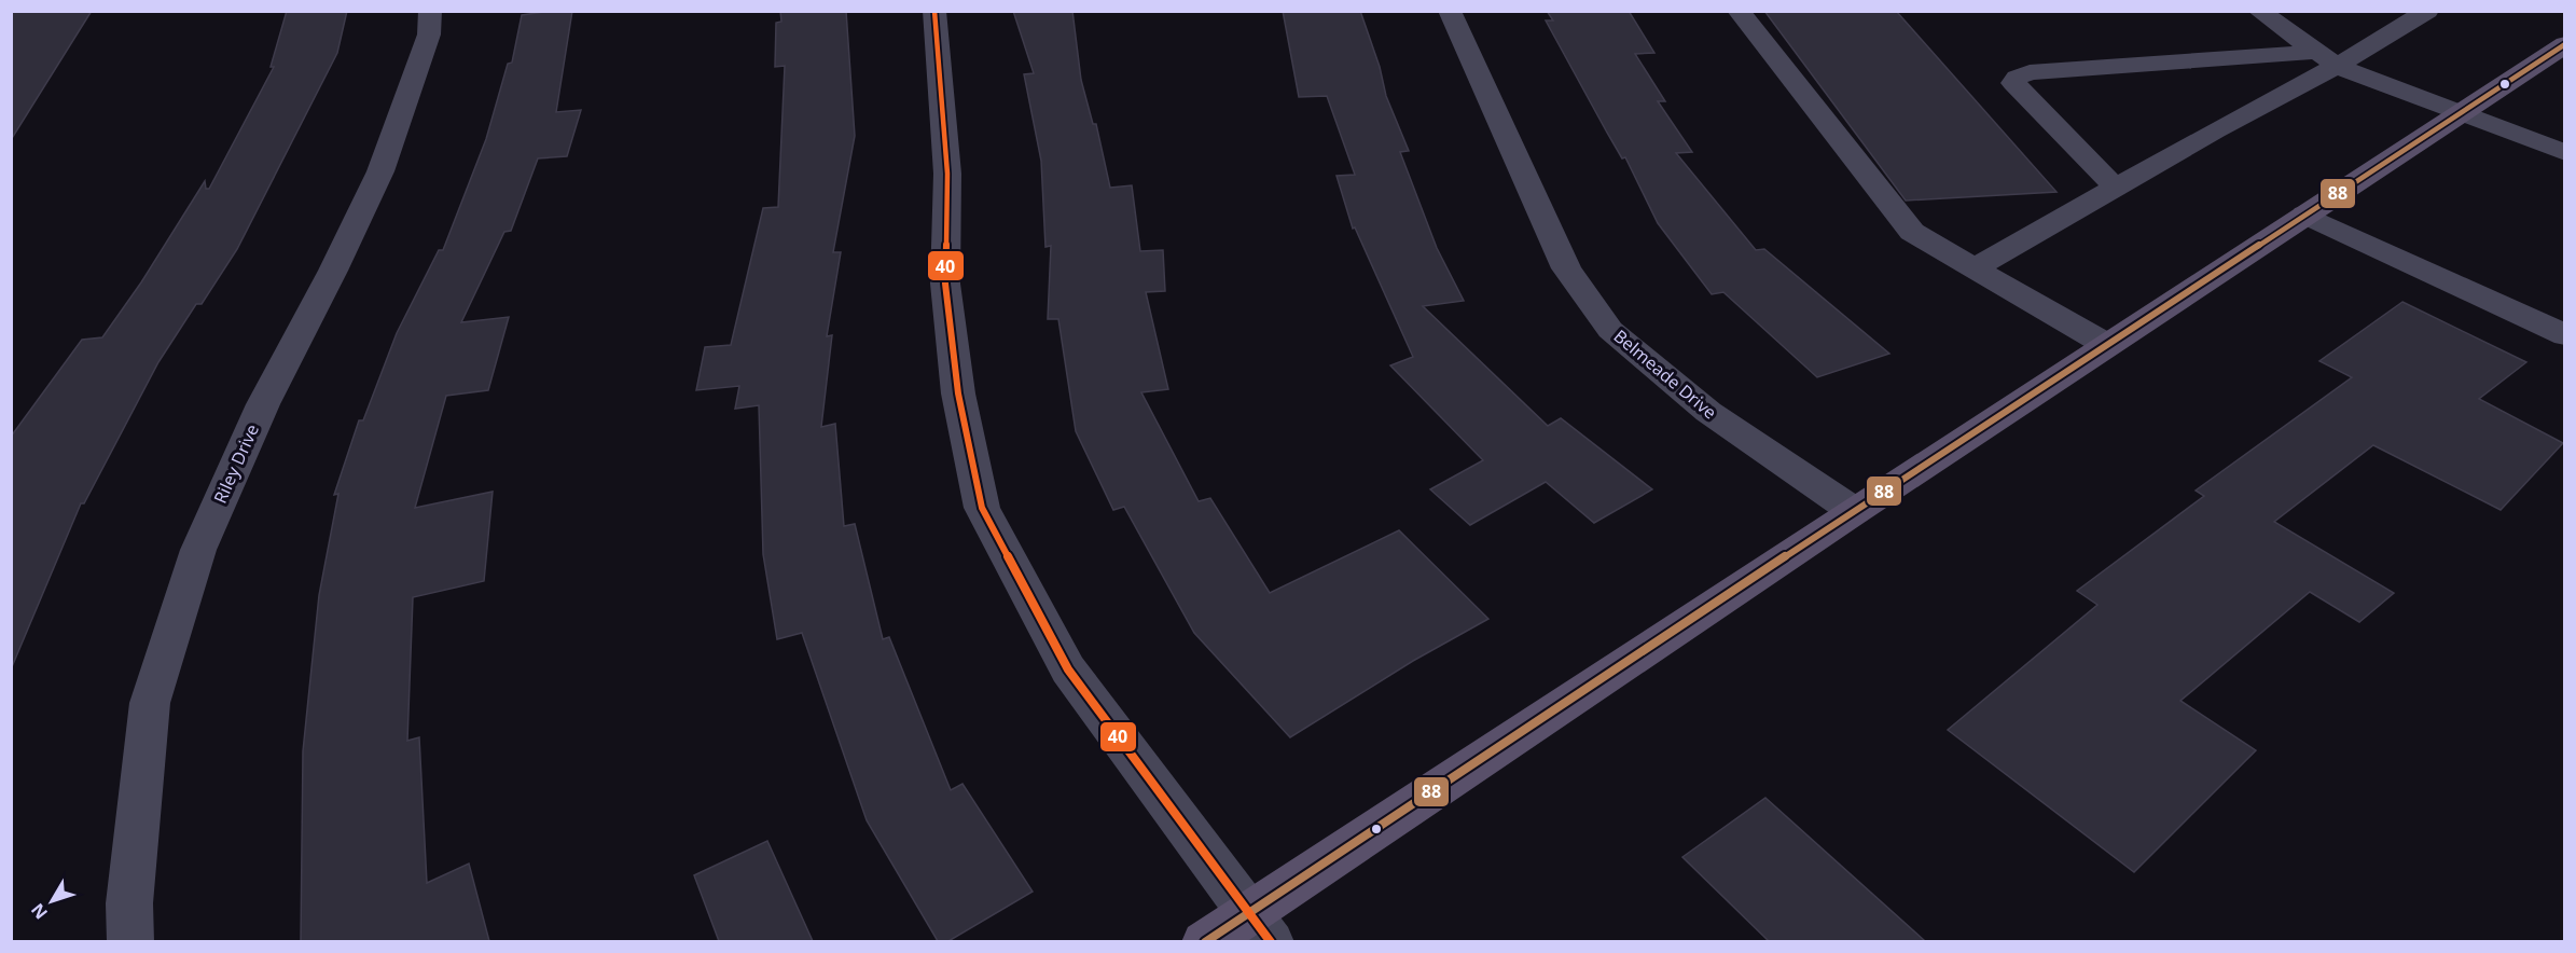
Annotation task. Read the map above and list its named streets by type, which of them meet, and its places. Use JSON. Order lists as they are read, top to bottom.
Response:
{
  "streets": {
    "street": ["Belmeade Drive", "Riley Drive"]
  },
  "lines": ["transit line 40", "transit line 88"],
  "north": "bottom left"
}
